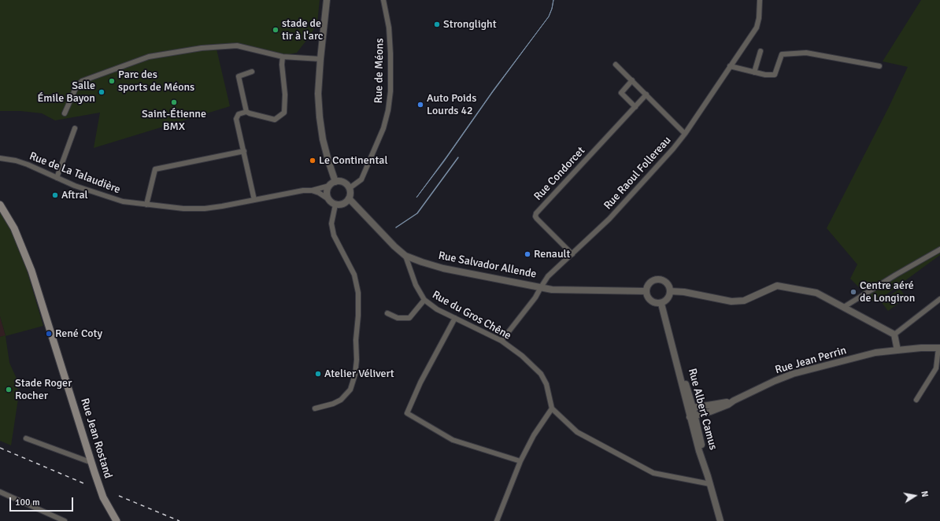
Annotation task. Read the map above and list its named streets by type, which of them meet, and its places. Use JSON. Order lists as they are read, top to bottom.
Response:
{
  "streets": {
    "main road": ["Rue Jean Rostand"],
    "street": [
      "Rue de Méons",
      "Rue de La Talaudière",
      "Rue Raoul Follereau",
      "Rue Condorcet",
      "Rue Salvador Allende",
      "Rue du Gros Chêne",
      "Rue Jean Perrin",
      "Rue Albert Camus"
    ]
  },
  "crossings": [
    ["Rue de Méons", "Rue de La Talaudière"],
    ["Rue de Méons", "Rue Salvador Allende"],
    ["Rue de La Talaudière", "Rue Salvador Allende"],
    ["Rue Raoul Follereau", "Rue Condorcet"],
    ["Rue Raoul Follereau", "Rue Salvador Allende"],
    ["Rue Raoul Follereau", "Rue du Gros Chêne"],
    ["Rue Salvador Allende", "Rue du Gros Chêne"],
    ["Rue Salvador Allende", "Rue Albert Camus"],
    ["Rue Jean Perrin", "Rue Albert Camus"]
  ],
  "places": [
    "Stronglight",
    "stade de tir à l'arc",
    "Parc des sports de Méons",
    "Salle Émile Bayon",
    "Saint-Étienne BMX",
    "Auto Poids Lourds 42",
    "Le Continental",
    "Aftral",
    "Renault",
    "Centre aéré de Longiron",
    "René Coty",
    "Atelier Vélivert",
    "Stade Roger Rocher"
  ],
  "scale_bar": "100 m",
  "north": "right"
}
